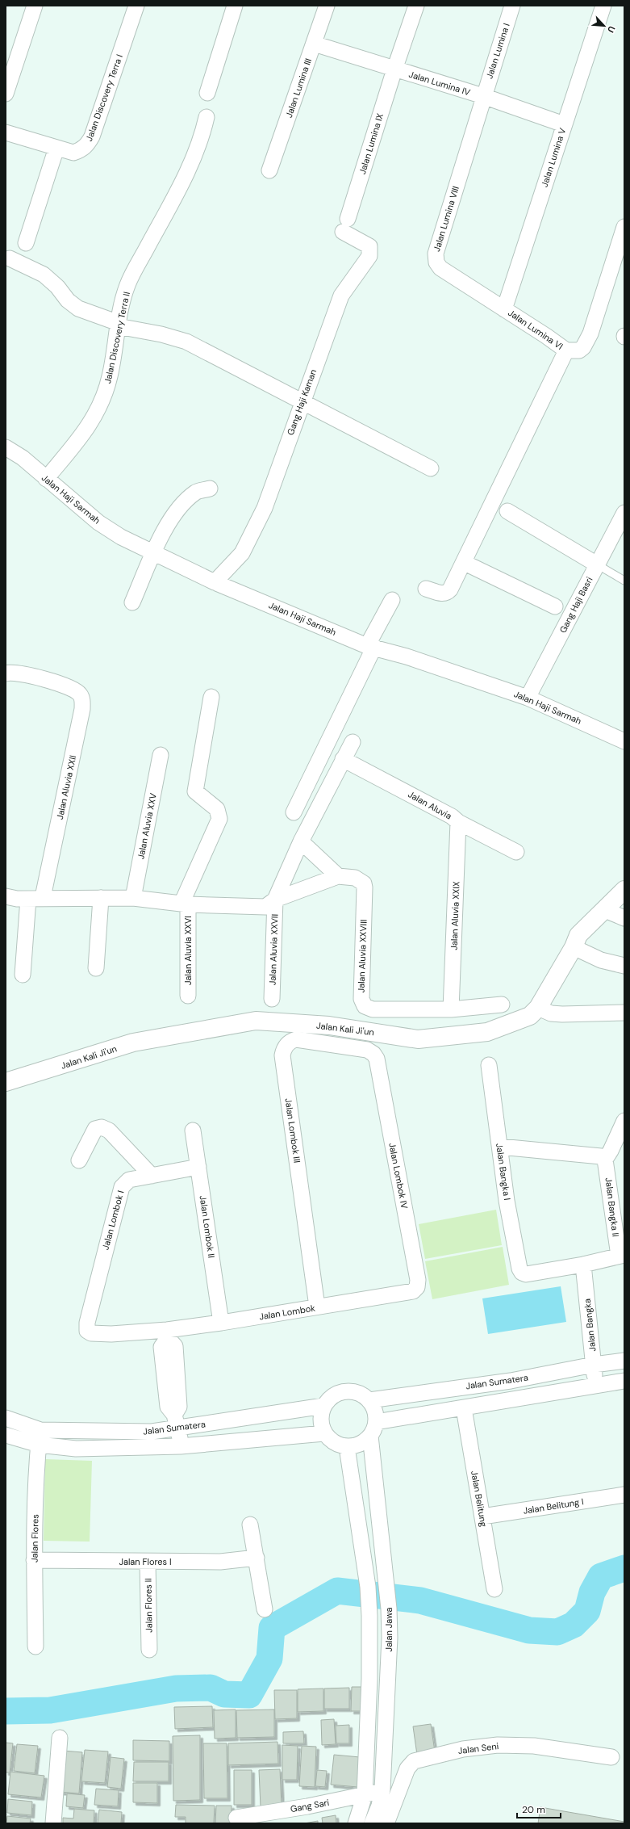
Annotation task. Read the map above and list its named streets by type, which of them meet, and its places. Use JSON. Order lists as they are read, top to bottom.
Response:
{
  "streets": {
    "street": [
      "Jalan Lumina I",
      "Jalan Lumina IV",
      "Jalan Lumina III",
      "Jalan Discovery Terra I",
      "Jalan Lumina IX",
      "Jalan Lumina V",
      "Jalan Lumina VIII",
      "Jalan Lumina VI",
      "Jalan Discovery Terra II",
      "Gang Haji Kaman",
      "Jalan Haji Sarmah",
      "Gang Haji Basri",
      "Jalan Aluvia XXII",
      "Jalan Aluvia",
      "Jalan Aluvia XXV",
      "Jalan Aluvia XXIX",
      "Jalan Aluvia XXVII",
      "Jalan Aluvia XXVI",
      "Jalan Aluvia XXVIII",
      "Jalan Kali Ji'un",
      "Jalan Lombok III",
      "Jalan Bangka I",
      "Jalan Lombok IV",
      "Jalan Bangka II",
      "Jalan Lombok I",
      "Jalan Lombok II",
      "Jalan Lombok",
      "Jalan Bangka",
      "Jalan Sumatera",
      "Jalan Belitung",
      "Jalan Belitung I",
      "Jalan Flores",
      "Jalan Flores I",
      "Jalan Flores II",
      "Jalan Jawa",
      "Jalan Seni",
      "Gang Sari"
    ]
  },
  "crossings": [
    ["Jalan Lumina I", "Jalan Lumina IV"],
    ["Jalan Lumina I", "Jalan Lumina VIII"],
    ["Jalan Lumina IV", "Jalan Lumina III"],
    ["Jalan Lumina IV", "Jalan Lumina IX"],
    ["Jalan Lumina IV", "Jalan Lumina V"],
    ["Jalan Lumina IV", "Jalan Lumina VIII"],
    ["Jalan Lumina IX", "Gang Haji Kaman"],
    ["Jalan Lumina V", "Jalan Lumina VIII"],
    ["Jalan Lumina V", "Jalan Lumina VI"],
    ["Jalan Lumina VIII", "Jalan Lumina VI"],
    ["Jalan Discovery Terra II", "Jalan Haji Sarmah"],
    ["Gang Haji Kaman", "Jalan Haji Sarmah"],
    ["Jalan Haji Sarmah", "Gang Haji Basri"],
    ["Jalan Aluvia XXII", "Jalan Aluvia XXVIII"],
    ["Jalan Aluvia", "Jalan Aluvia XXIX"],
    ["Jalan Aluvia XXV", "Jalan Aluvia XXVIII"],
    ["Jalan Aluvia XXIX", "Jalan Aluvia XXVIII"],
    ["Jalan Aluvia XXVII", "Jalan Aluvia XXVIII"],
    ["Jalan Aluvia XXVI", "Jalan Aluvia XXVIII"],
    ["Jalan Lombok III", "Jalan Lombok IV"],
    ["Jalan Lombok III", "Jalan Lombok"],
    ["Jalan Bangka I", "Jalan Bangka"],
    ["Jalan Lombok IV", "Jalan Lombok"],
    ["Jalan Lombok I", "Jalan Lombok II"],
    ["Jalan Lombok I", "Jalan Lombok"],
    ["Jalan Lombok II", "Jalan Lombok"],
    ["Jalan Bangka", "Jalan Sumatera"],
    ["Jalan Sumatera", "Jalan Flores"],
    ["Jalan Sumatera", "Jalan Jawa"],
    ["Jalan Belitung", "Jalan Belitung I"],
    ["Jalan Flores", "Jalan Flores I"],
    ["Jalan Flores I", "Jalan Flores II"],
    ["Jalan Jawa", "Gang Sari"]
  ],
  "scale_bar": "20 m",
  "north": "bottom right"
}
